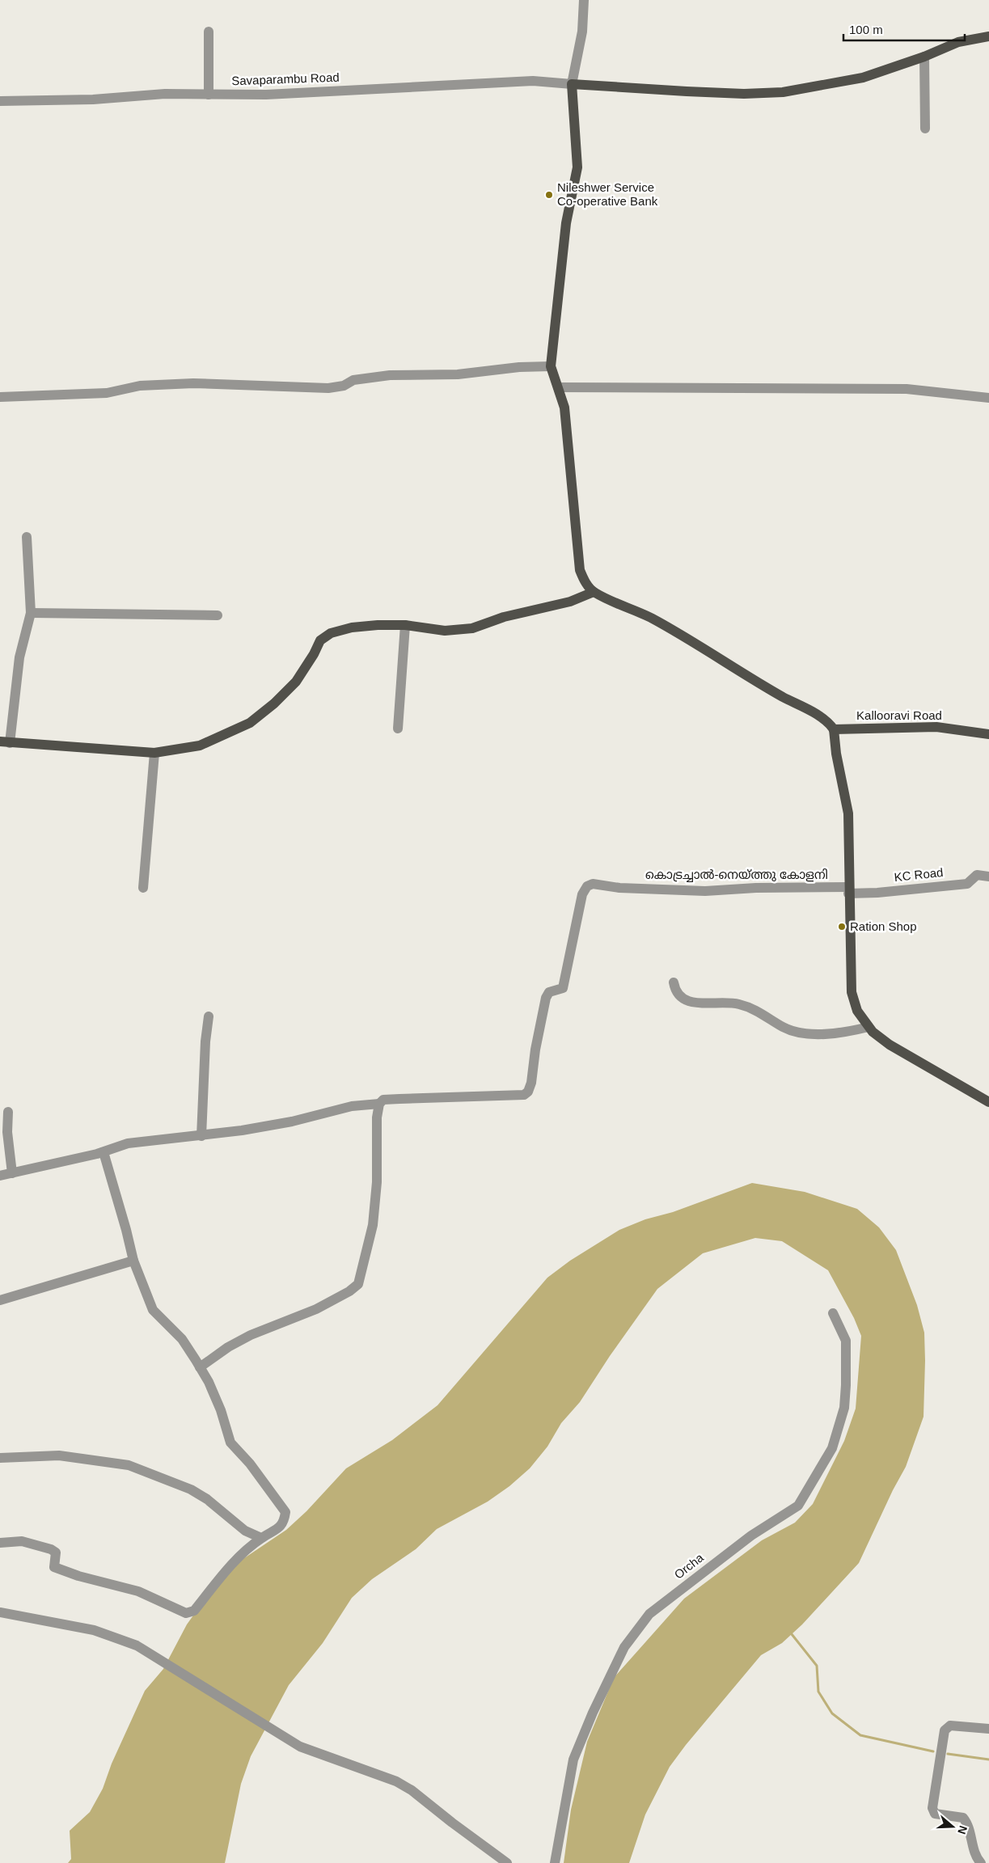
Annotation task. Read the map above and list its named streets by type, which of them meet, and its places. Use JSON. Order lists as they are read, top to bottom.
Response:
{
  "streets": {
    "main road": ["Kallooravi Road"],
    "street": [
      "Savaparambu Road",
      "കൊട്രച്ചാൽ-നെയ്ത്തു കോളനി",
      "KC Road",
      "Orcha"
    ]
  },
  "crossings": [
    ["കൊട്രച്ചാൽ-നെയ്ത്തു കോളനി", "KC Road"]
  ],
  "places": ["Nileshwer Service Co-operative Bank", "Ration Shop"],
  "scale_bar": "100 m",
  "north": "right"
}
